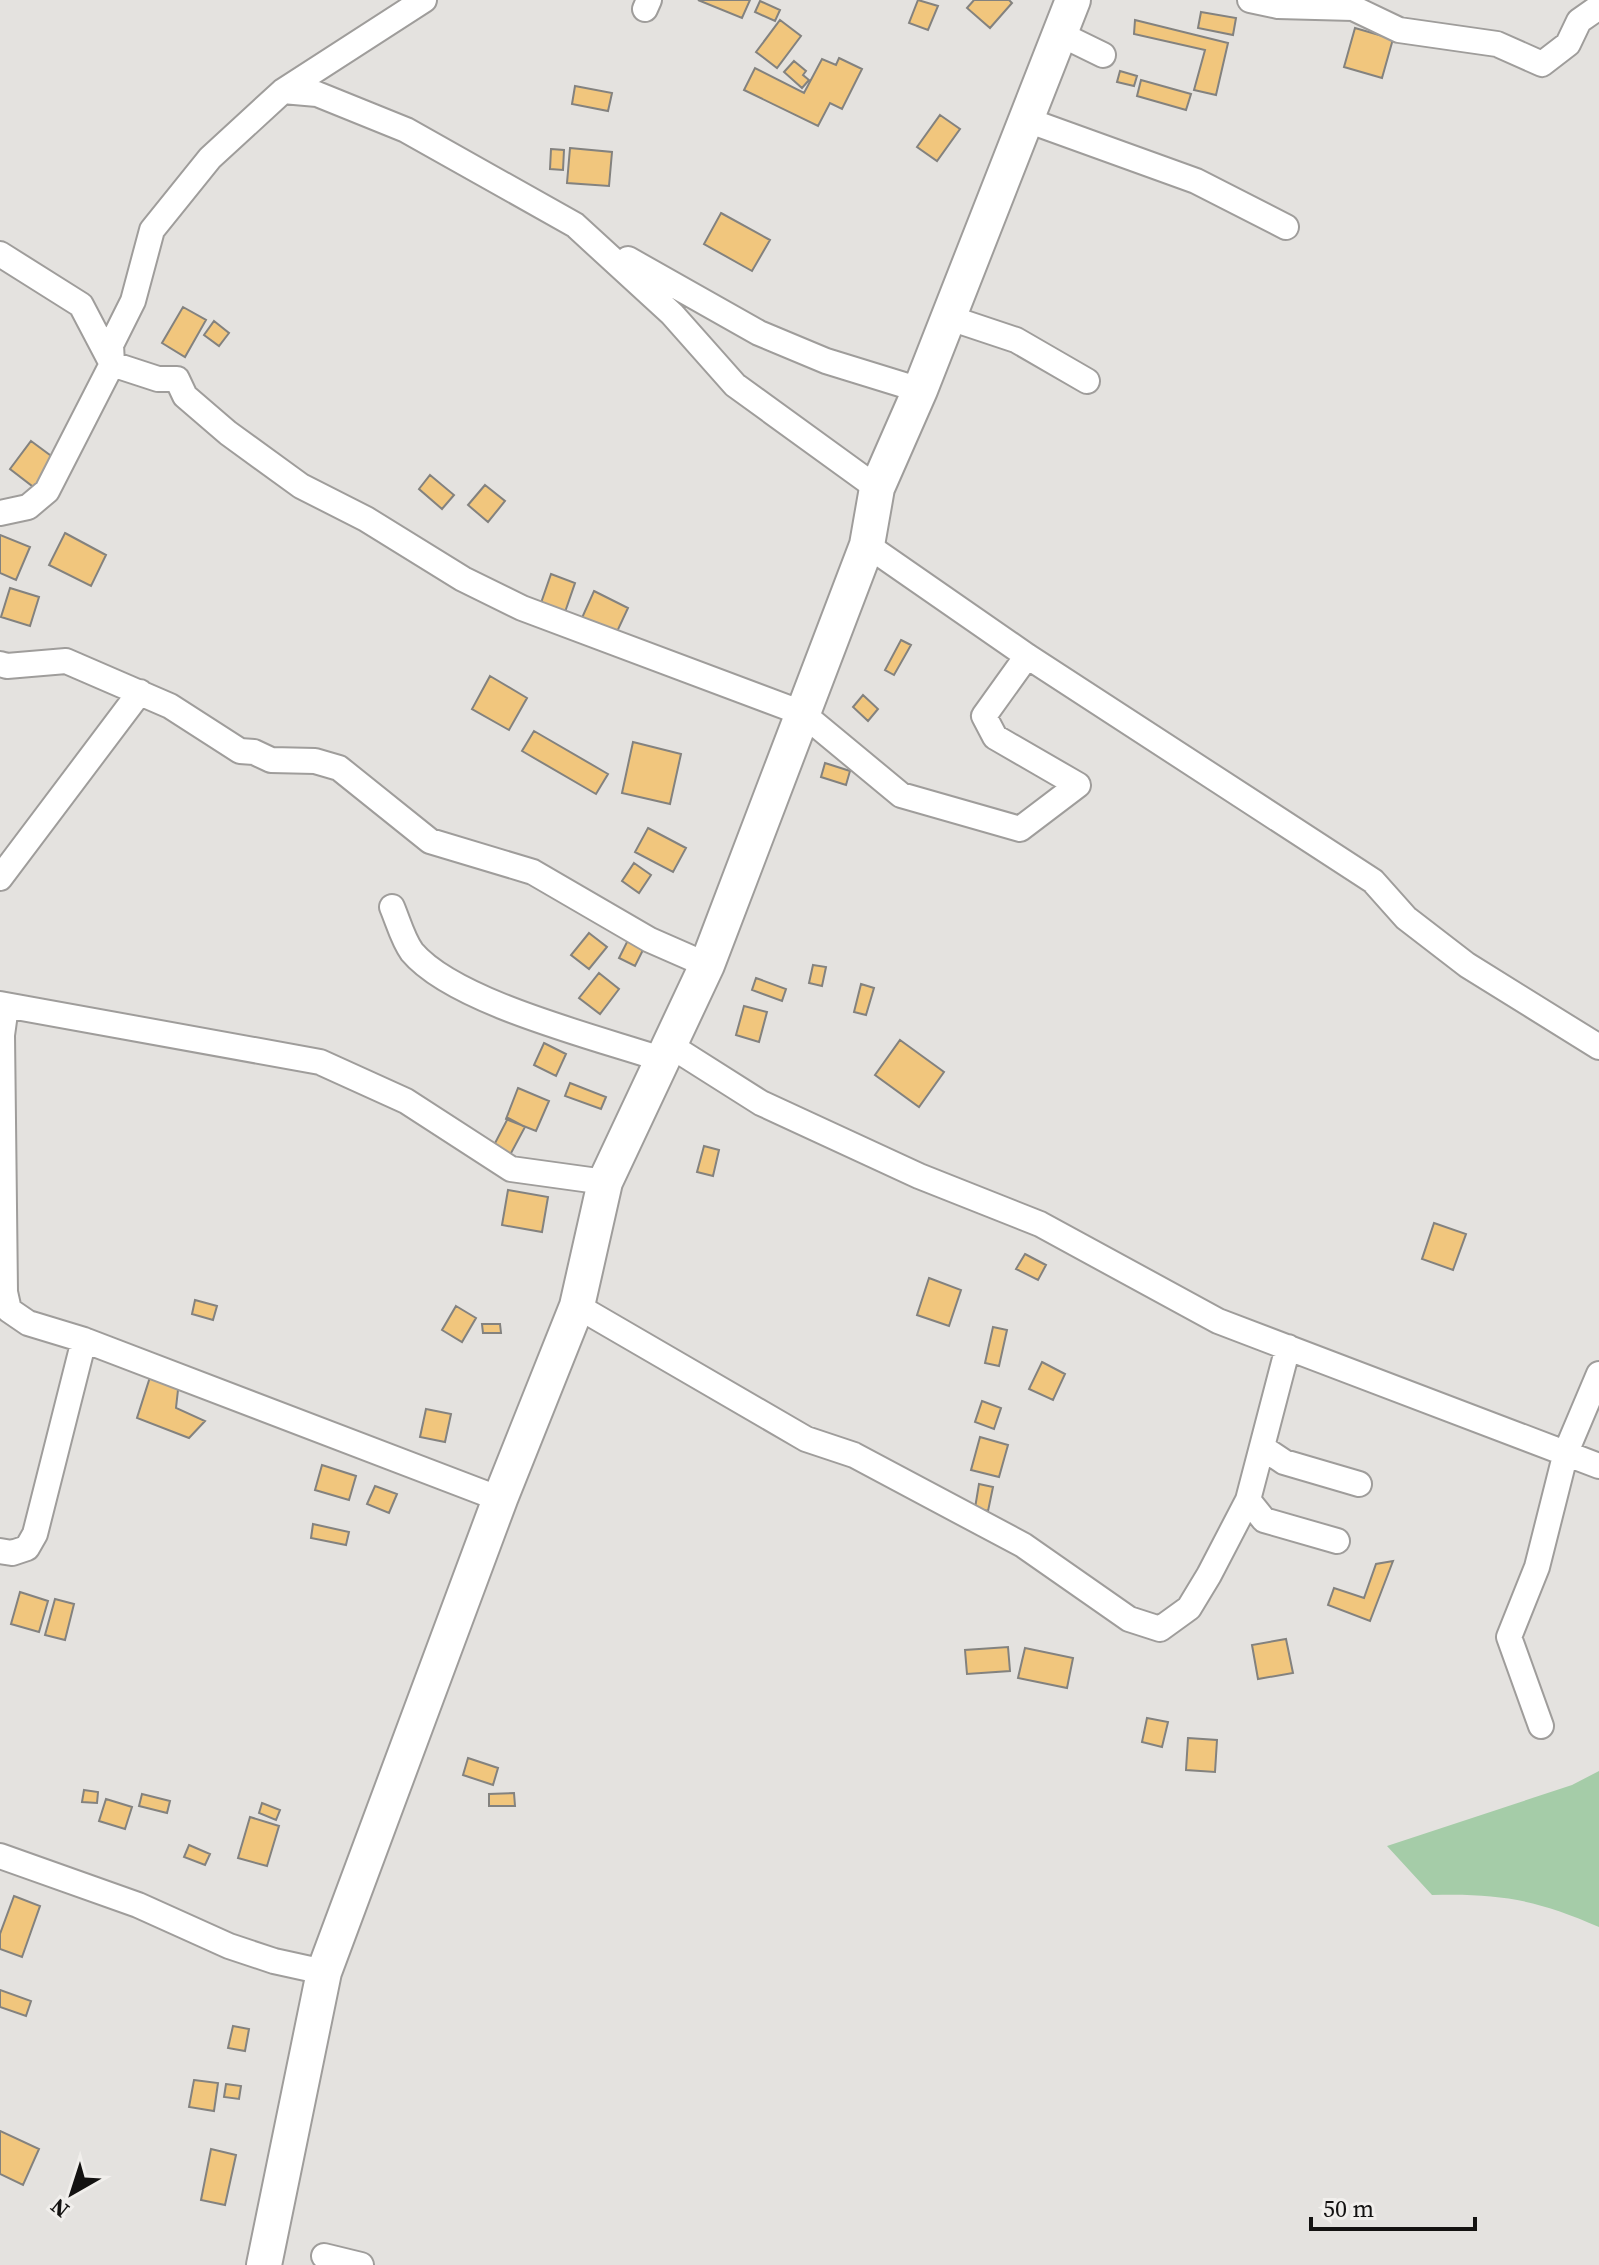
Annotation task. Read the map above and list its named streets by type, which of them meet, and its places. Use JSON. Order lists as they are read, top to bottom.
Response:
{
  "scale_bar": "50 m",
  "north": "bottom left"
}
